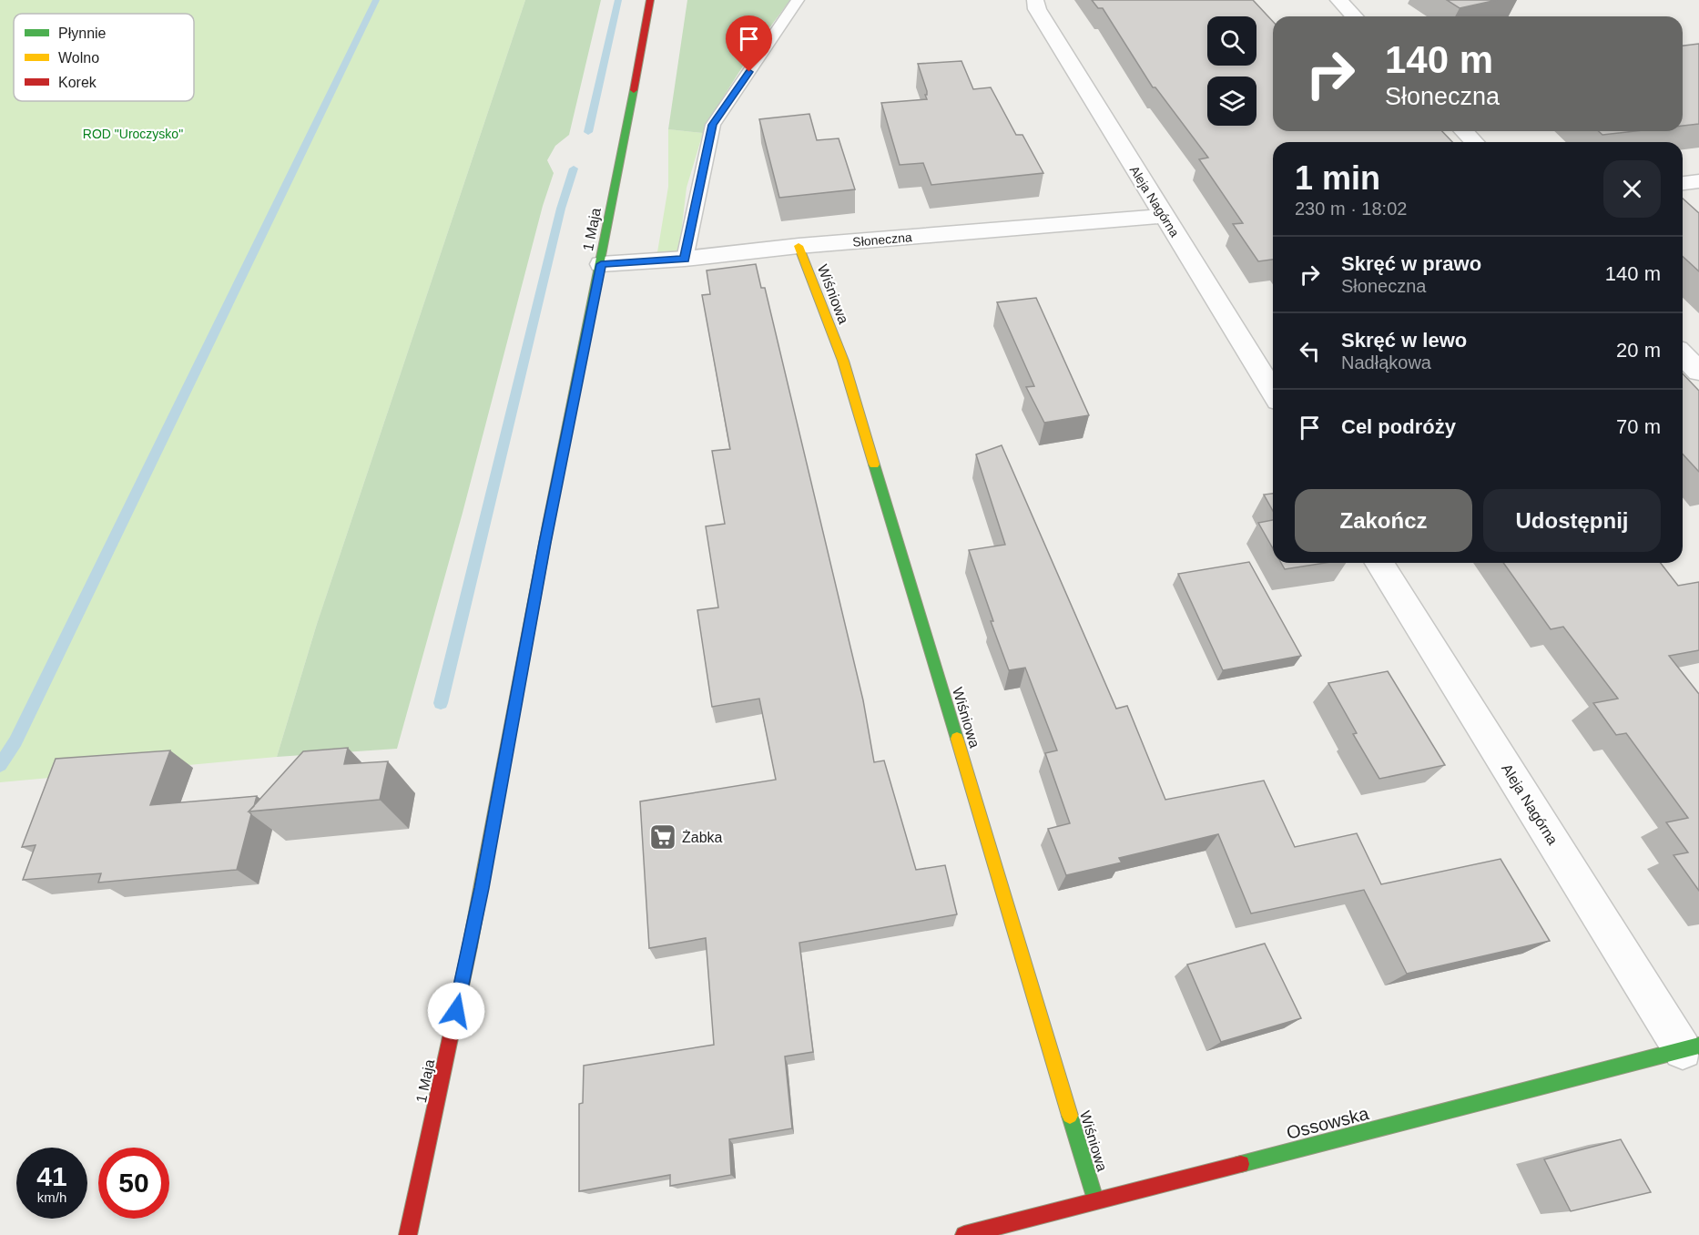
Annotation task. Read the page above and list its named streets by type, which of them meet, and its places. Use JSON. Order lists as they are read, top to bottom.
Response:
{
  "streets": {
    "main road": ["1 Maja", "Wiśniowa", "Ossowska"],
    "street": ["Aleja Nagórna", "Słoneczna"]
  },
  "crossings": [
    ["Aleja Nagórna", "Słoneczna"],
    ["Aleja Nagórna", "Ossowska"],
    ["1 Maja", "Słoneczna"],
    ["Słoneczna", "Wiśniowa"],
    ["Wiśniowa", "Ossowska"]
  ],
  "parks": ["ROD \"Uroczysko\""],
  "places": {
    "supermarket": ["Żabka"]
  },
  "legend": ["Płynnie", "Wolno", "Korek"],
  "page": {
    "turn": ["140 m", "Słoneczna"],
    "heading": ["1 min", "230 m · 18:02"],
    "list": [
      {
        "name": "Skręć w prawo",
        "note": "Słoneczna",
        "value": "140 m"
      },
      {
        "name": "Skręć w lewo",
        "note": "Nadłąkowa",
        "value": "20 m"
      },
      {
        "name": "Cel podróży",
        "value": "70 m"
      }
    ],
    "buttons": ["Zakończ", "Udostępnij"],
    "speed": "41 km/h",
    "limit": "50"
  }
}
